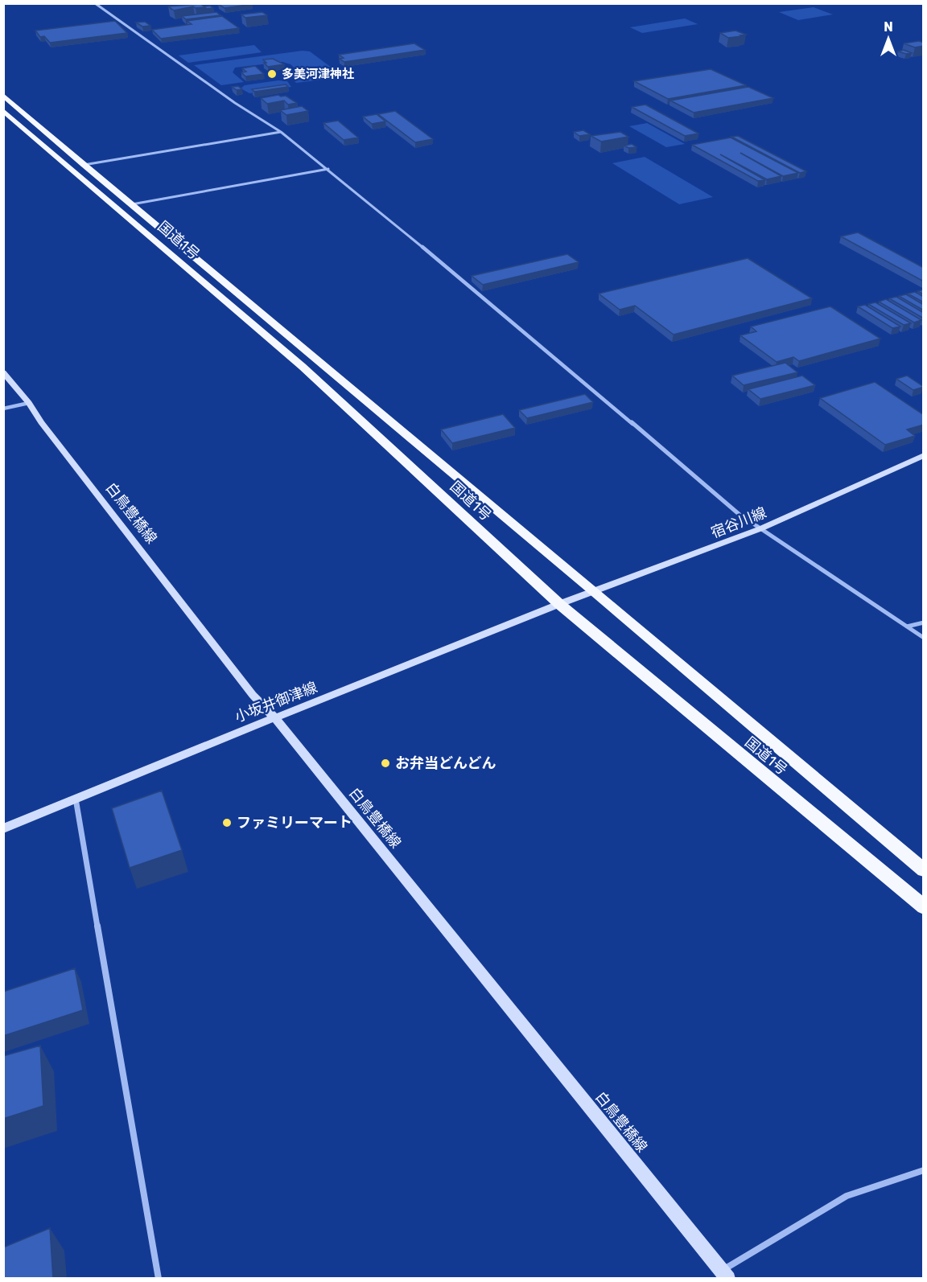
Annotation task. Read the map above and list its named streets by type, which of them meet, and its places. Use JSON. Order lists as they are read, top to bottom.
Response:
{
  "streets": {
    "highway": ["国道1号"],
    "main road": ["白鳥豊橋線", "宿谷川線", "小坂井御津線"]
  },
  "crossings": [
    ["国道1号", "宿谷川線"],
    ["国道1号", "小坂井御津線"],
    ["白鳥豊橋線", "小坂井御津線"],
    ["宿谷川線", "小坂井御津線"]
  ],
  "places": ["多美河津神社", "お弁当どんどん", "ファミリーマート"],
  "north": "top"
}
